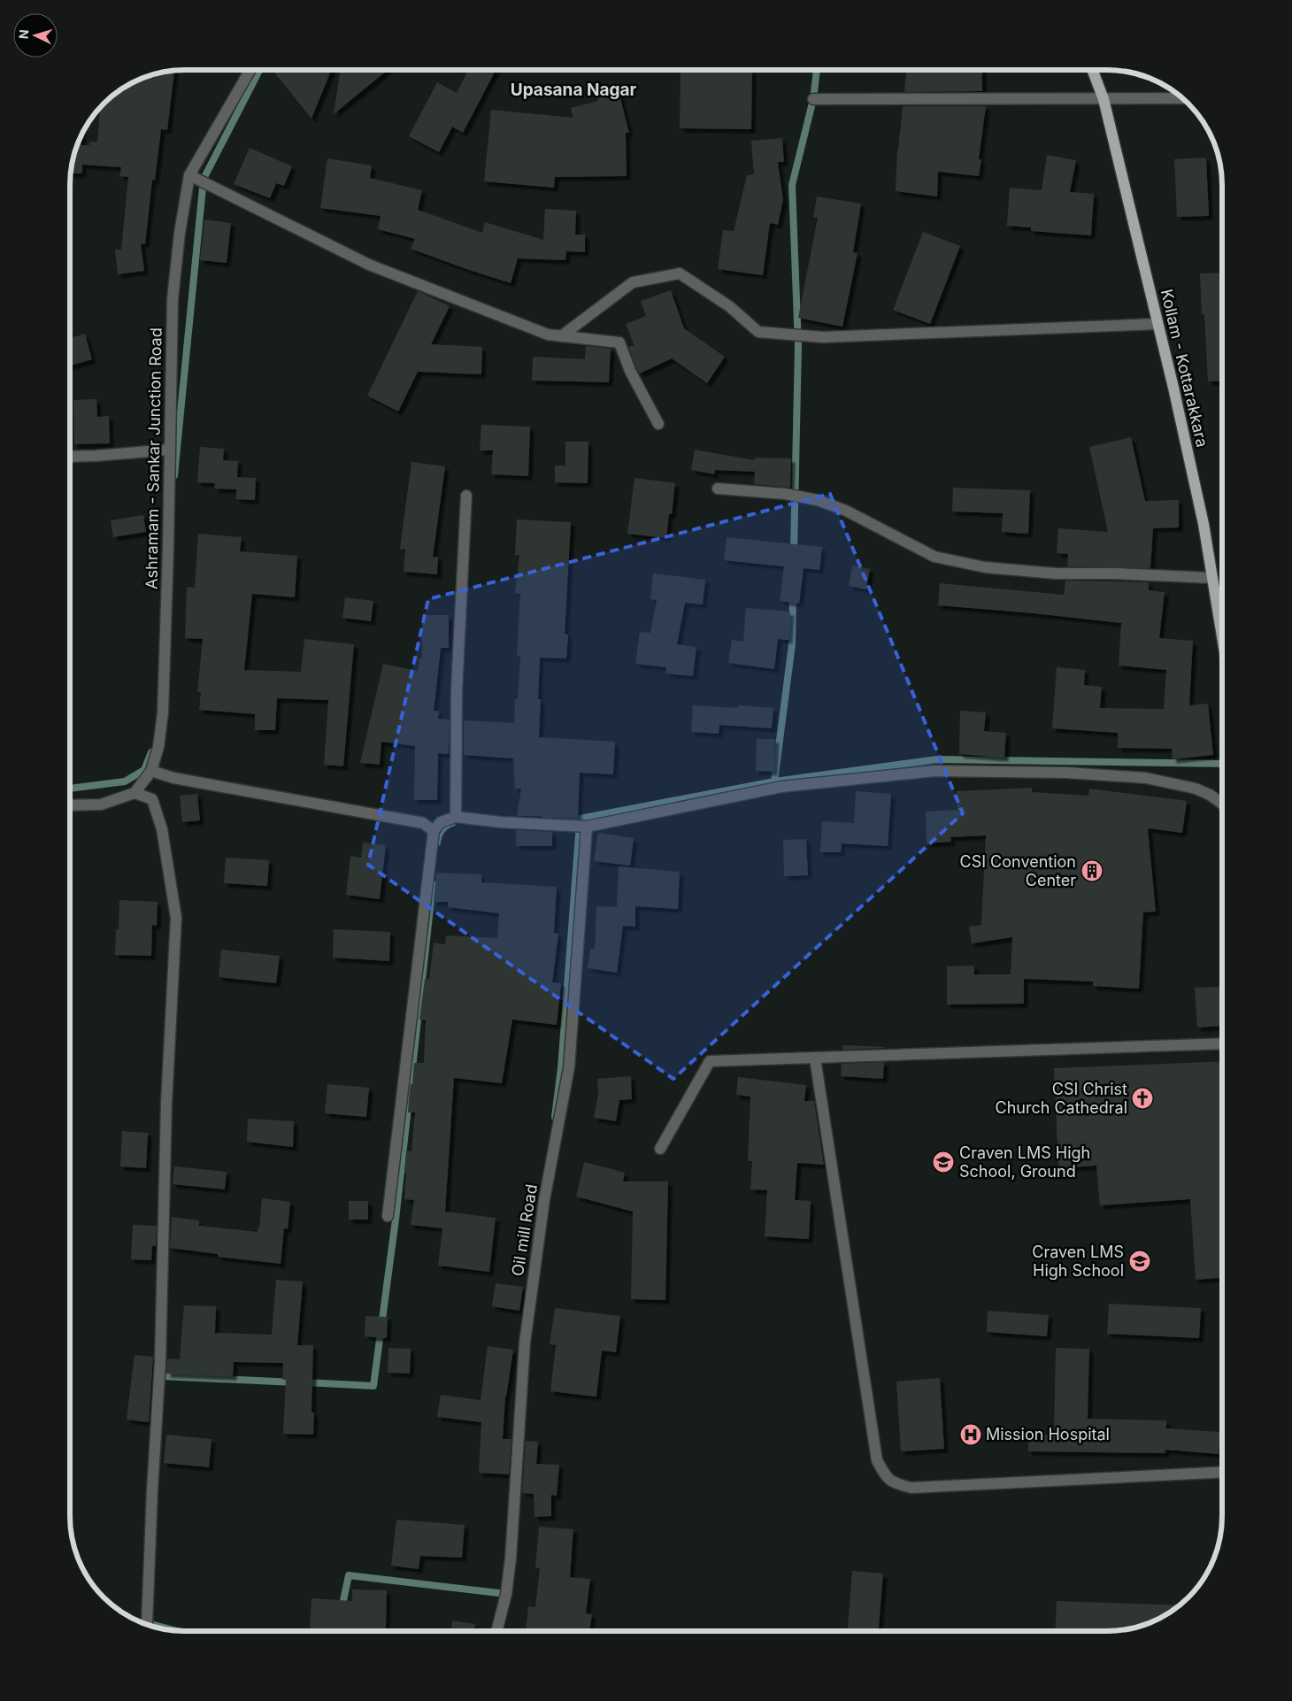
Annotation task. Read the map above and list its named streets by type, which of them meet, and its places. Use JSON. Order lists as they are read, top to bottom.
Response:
{
  "streets": {
    "main road": ["Kollam - Kottarakkara"],
    "street": ["Ashramam - Sankar Junction Road", "Oil mill Road"]
  },
  "districts": ["Upasana Nagar"],
  "places": {
    "building": ["CSI Convention Center"],
    "church": ["CSI Christ Church Cathedral"],
    "school or university": ["Craven LMS High School, Ground", "Craven LMS High School"],
    "hospital": ["Mission Hospital"]
  },
  "north": "left"
}
